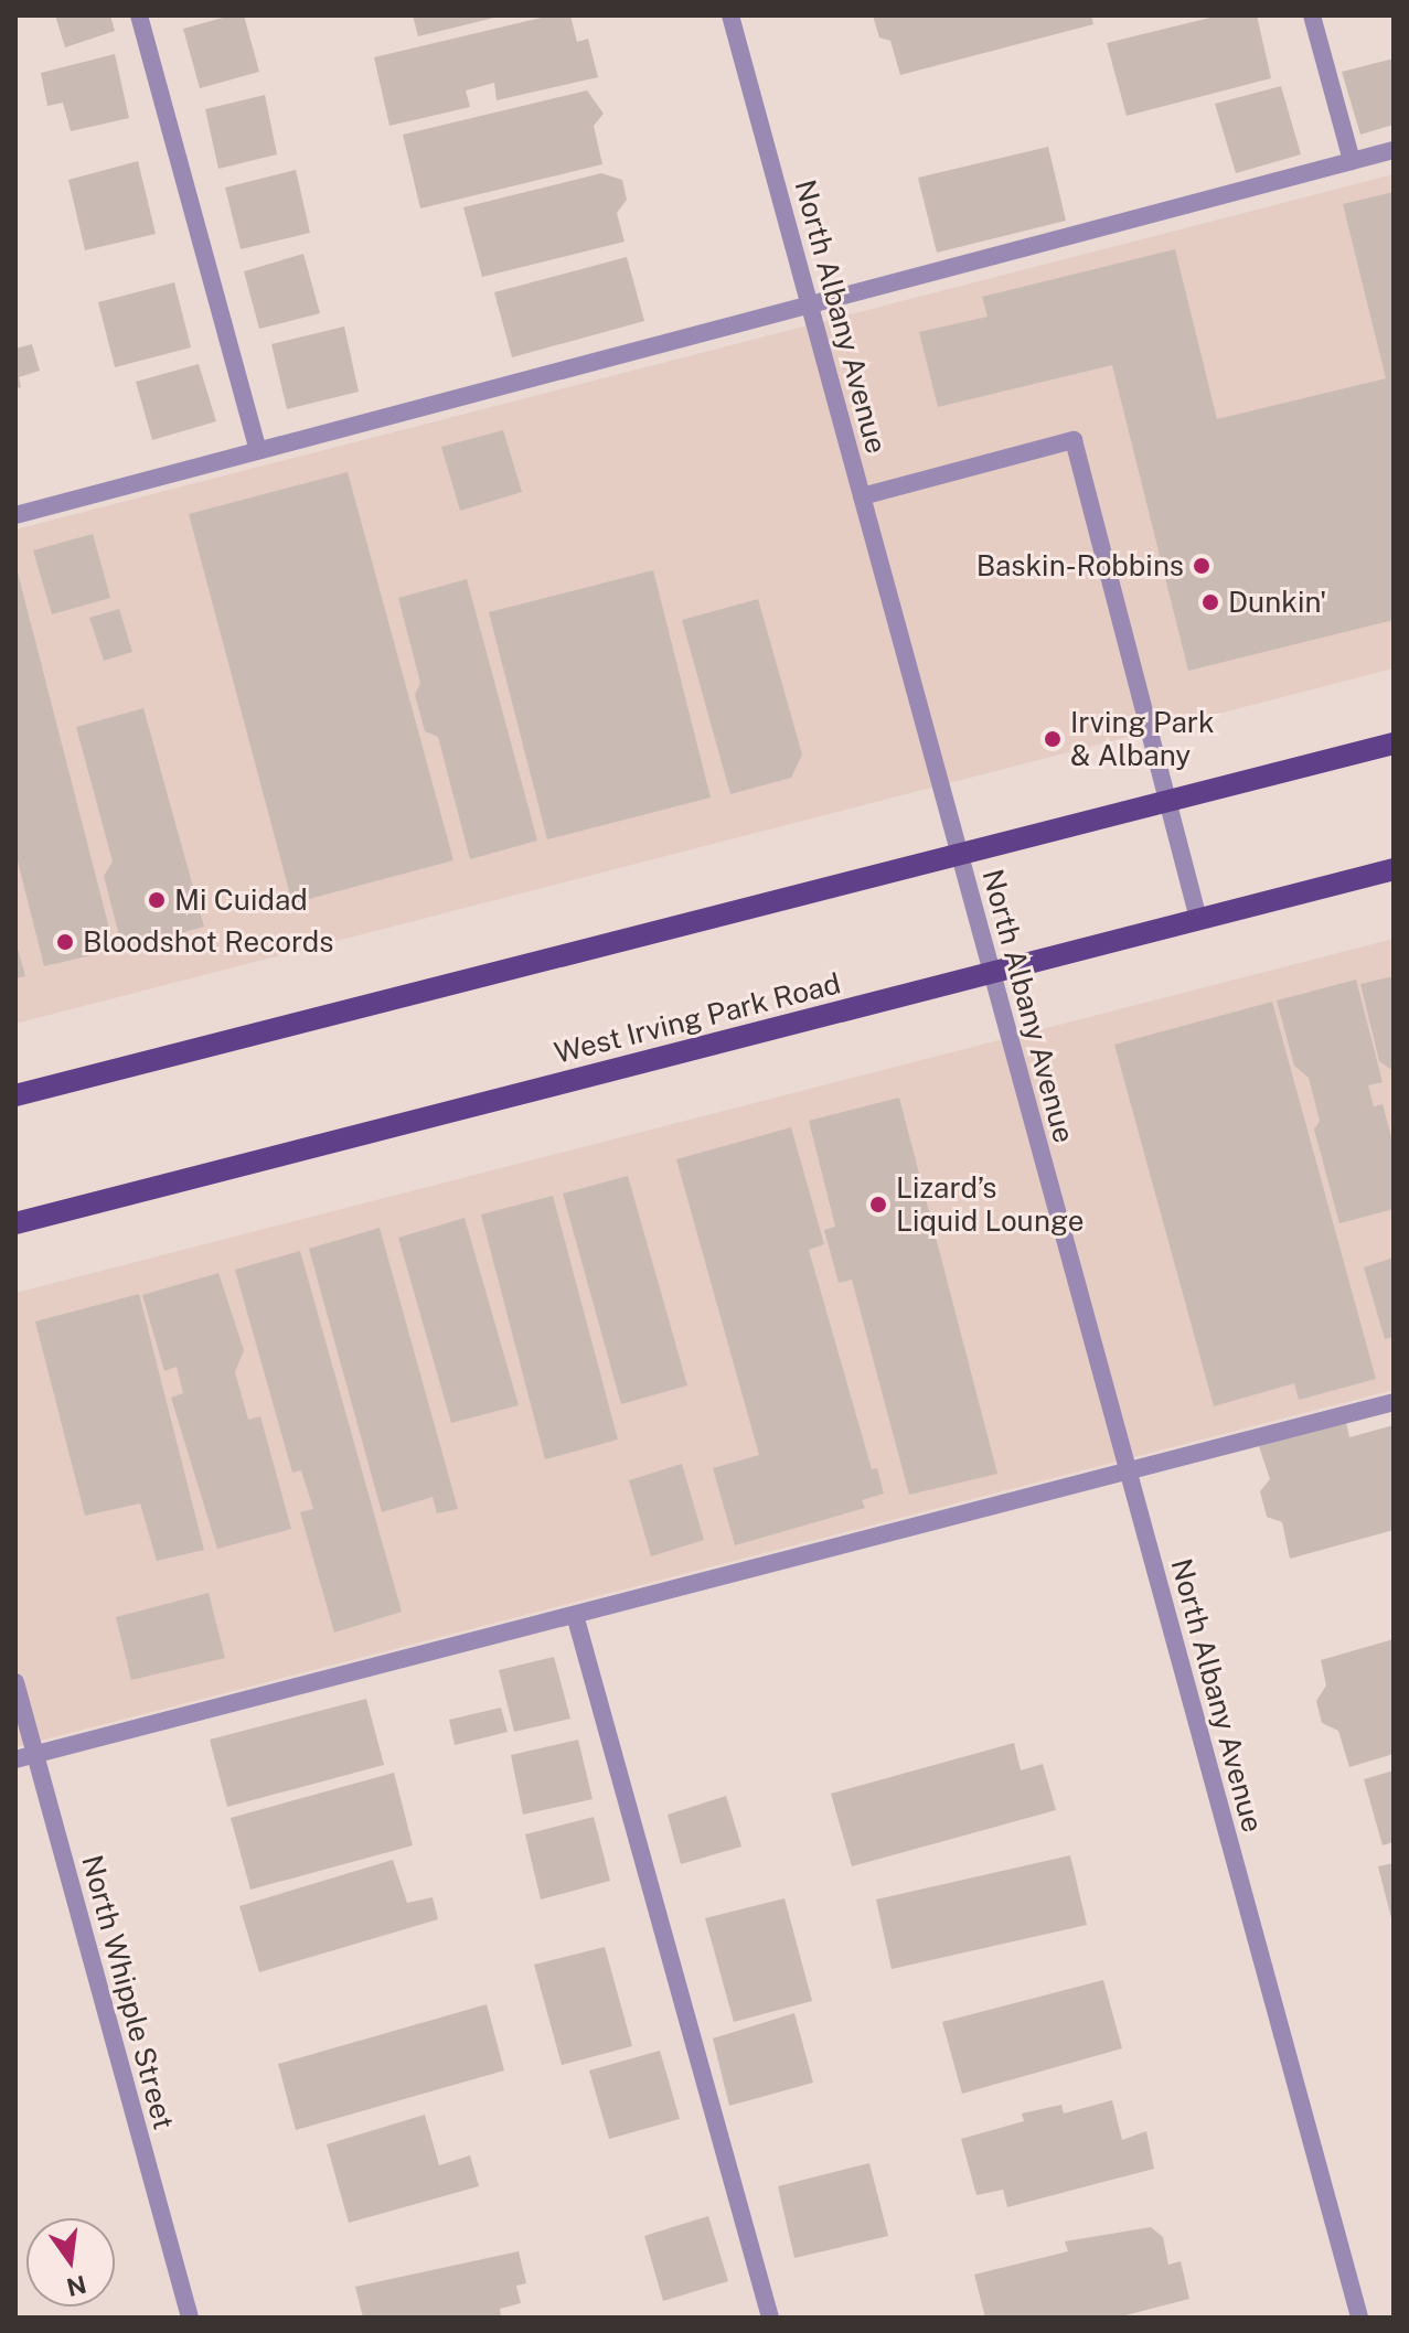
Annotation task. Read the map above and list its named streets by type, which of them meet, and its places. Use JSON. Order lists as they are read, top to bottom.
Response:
{
  "streets": {
    "main road": ["West Irving Park Road"],
    "street": ["North Albany Avenue", "North Whipple Street"]
  },
  "crossings": [
    ["North Albany Avenue", "West Irving Park Road"]
  ],
  "places": [
    "Baskin-Robbins",
    "Dunkin'",
    "Irving Park & Albany",
    "Mi Cuidad",
    "Bloodshot Records",
    "Lizard’s Liquid Lounge"
  ],
  "north": "bottom"
}
